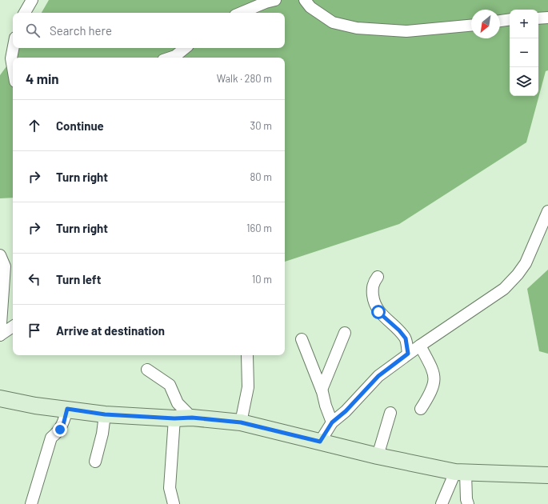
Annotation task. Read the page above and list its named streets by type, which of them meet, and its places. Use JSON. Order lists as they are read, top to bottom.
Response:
{
  "north": "bottom left",
  "page": {
    "map_buttons": ["+", "−"],
    "search": "Search here",
    "heading": ["4 min", "Walk · 280 m"],
    "list": [
      ["Continue", "30 m"],
      ["Turn right", "80 m"],
      ["Turn right", "160 m"],
      ["Turn left", "10 m"],
      "Arrive at destination"
    ]
  }
}
